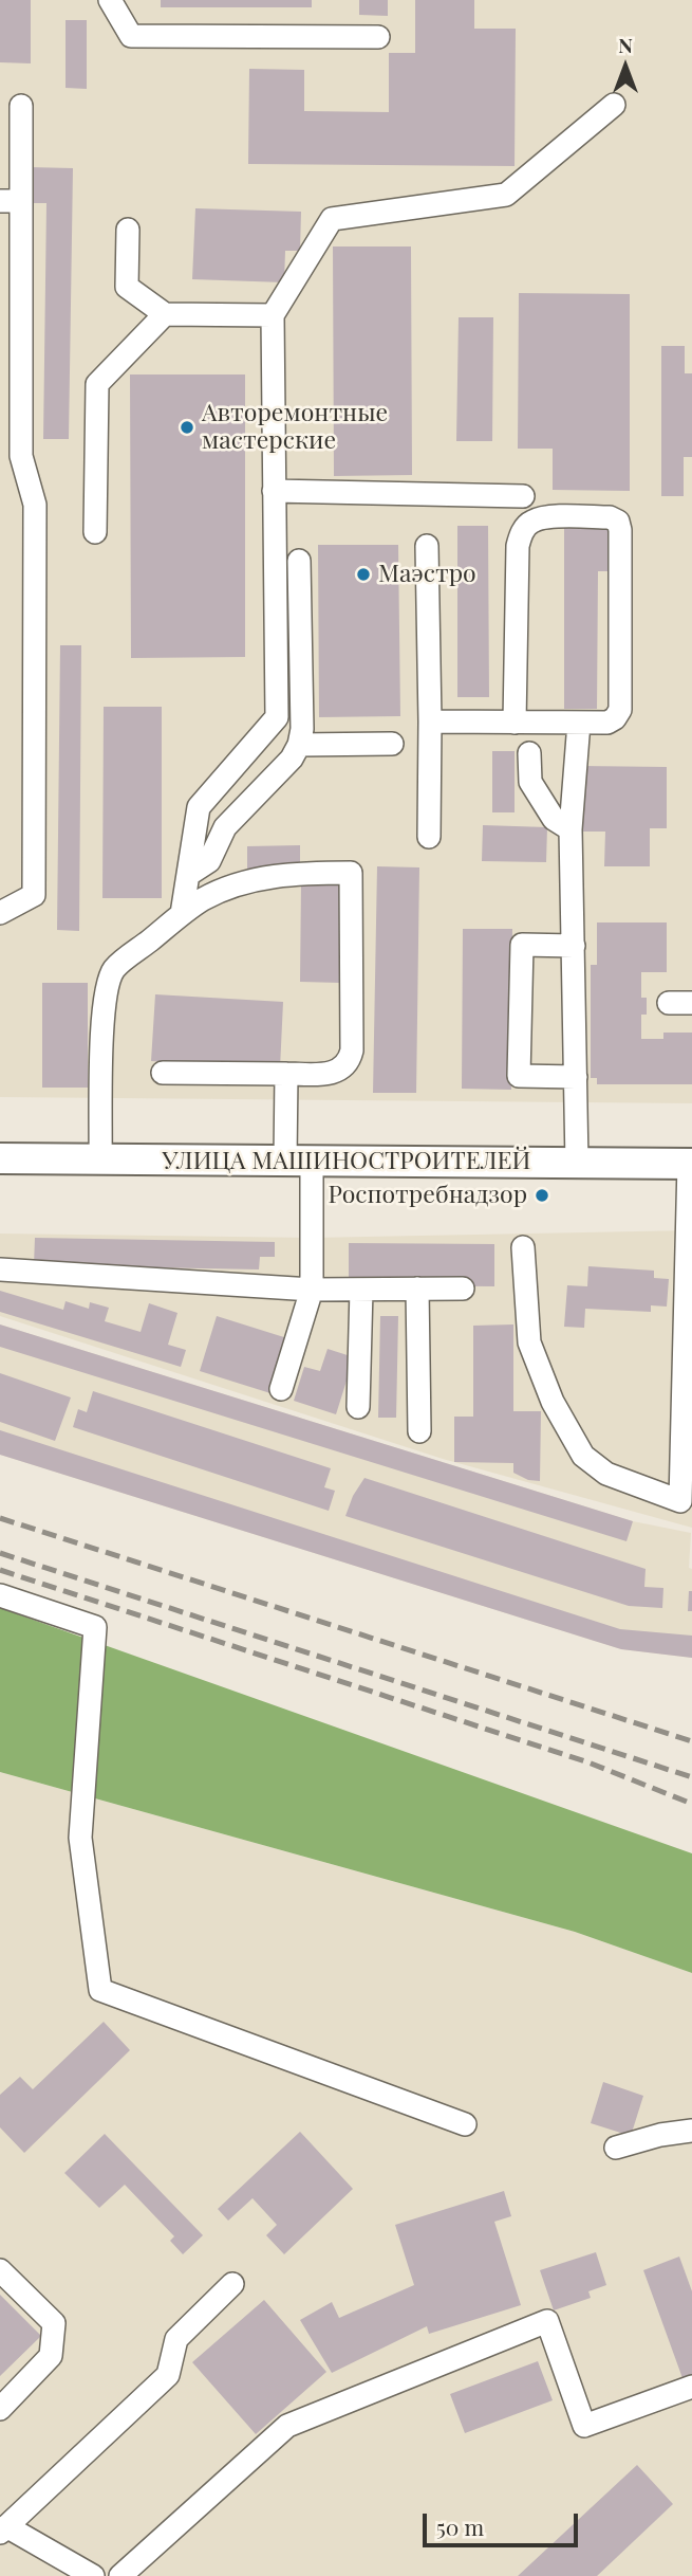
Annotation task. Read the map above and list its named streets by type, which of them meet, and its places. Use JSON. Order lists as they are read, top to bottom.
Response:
{
  "streets": {
    "main road": ["УЛИЦА МАШИНОСТРОИТЕЛЕЙ"]
  },
  "places": ["Авторемонтные мастерские", "Маэстро", "Роспотребнадзор"],
  "scale_bar": "50 m",
  "north": "top"
}
